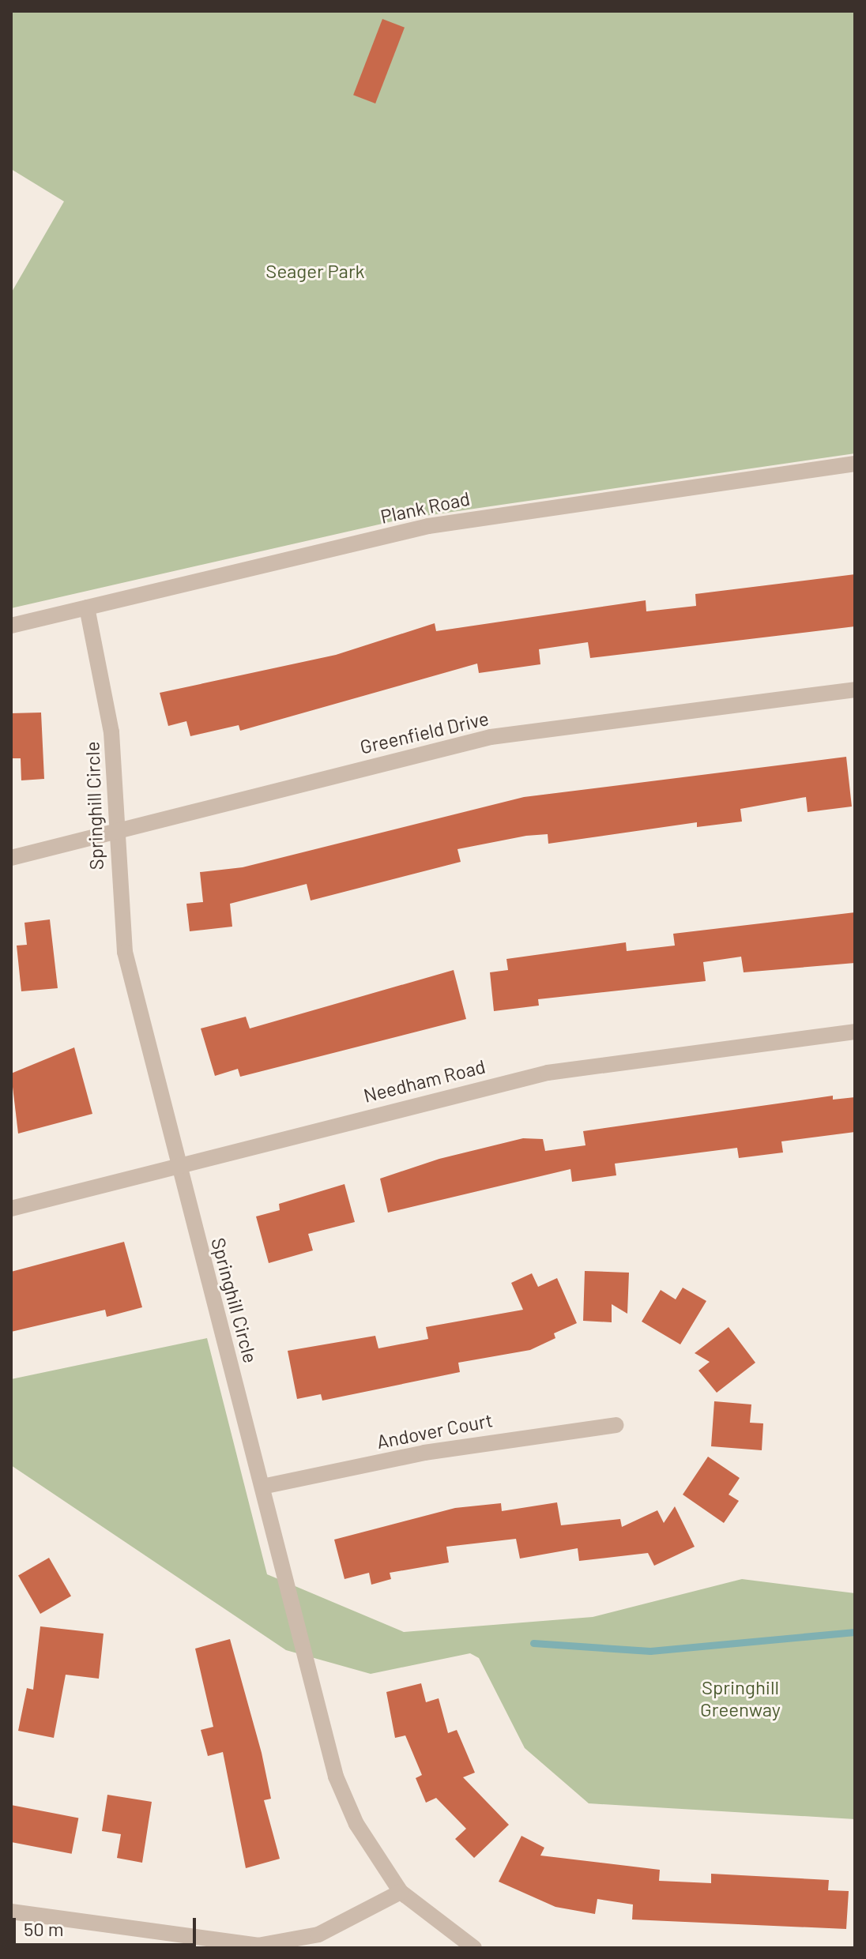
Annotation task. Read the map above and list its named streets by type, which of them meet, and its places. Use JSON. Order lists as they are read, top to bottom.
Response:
{
  "streets": {
    "street": [
      "Plank Road",
      "Greenfield Drive",
      "Springhill Circle",
      "Needham Road",
      "Andover Court"
    ]
  },
  "crossings": [
    ["Plank Road", "Springhill Circle"],
    ["Greenfield Drive", "Springhill Circle"],
    ["Springhill Circle", "Needham Road"],
    ["Springhill Circle", "Andover Court"]
  ],
  "parks": ["Seager Park", "Springhill Greenway"],
  "scale_bar": "50 m"
}
